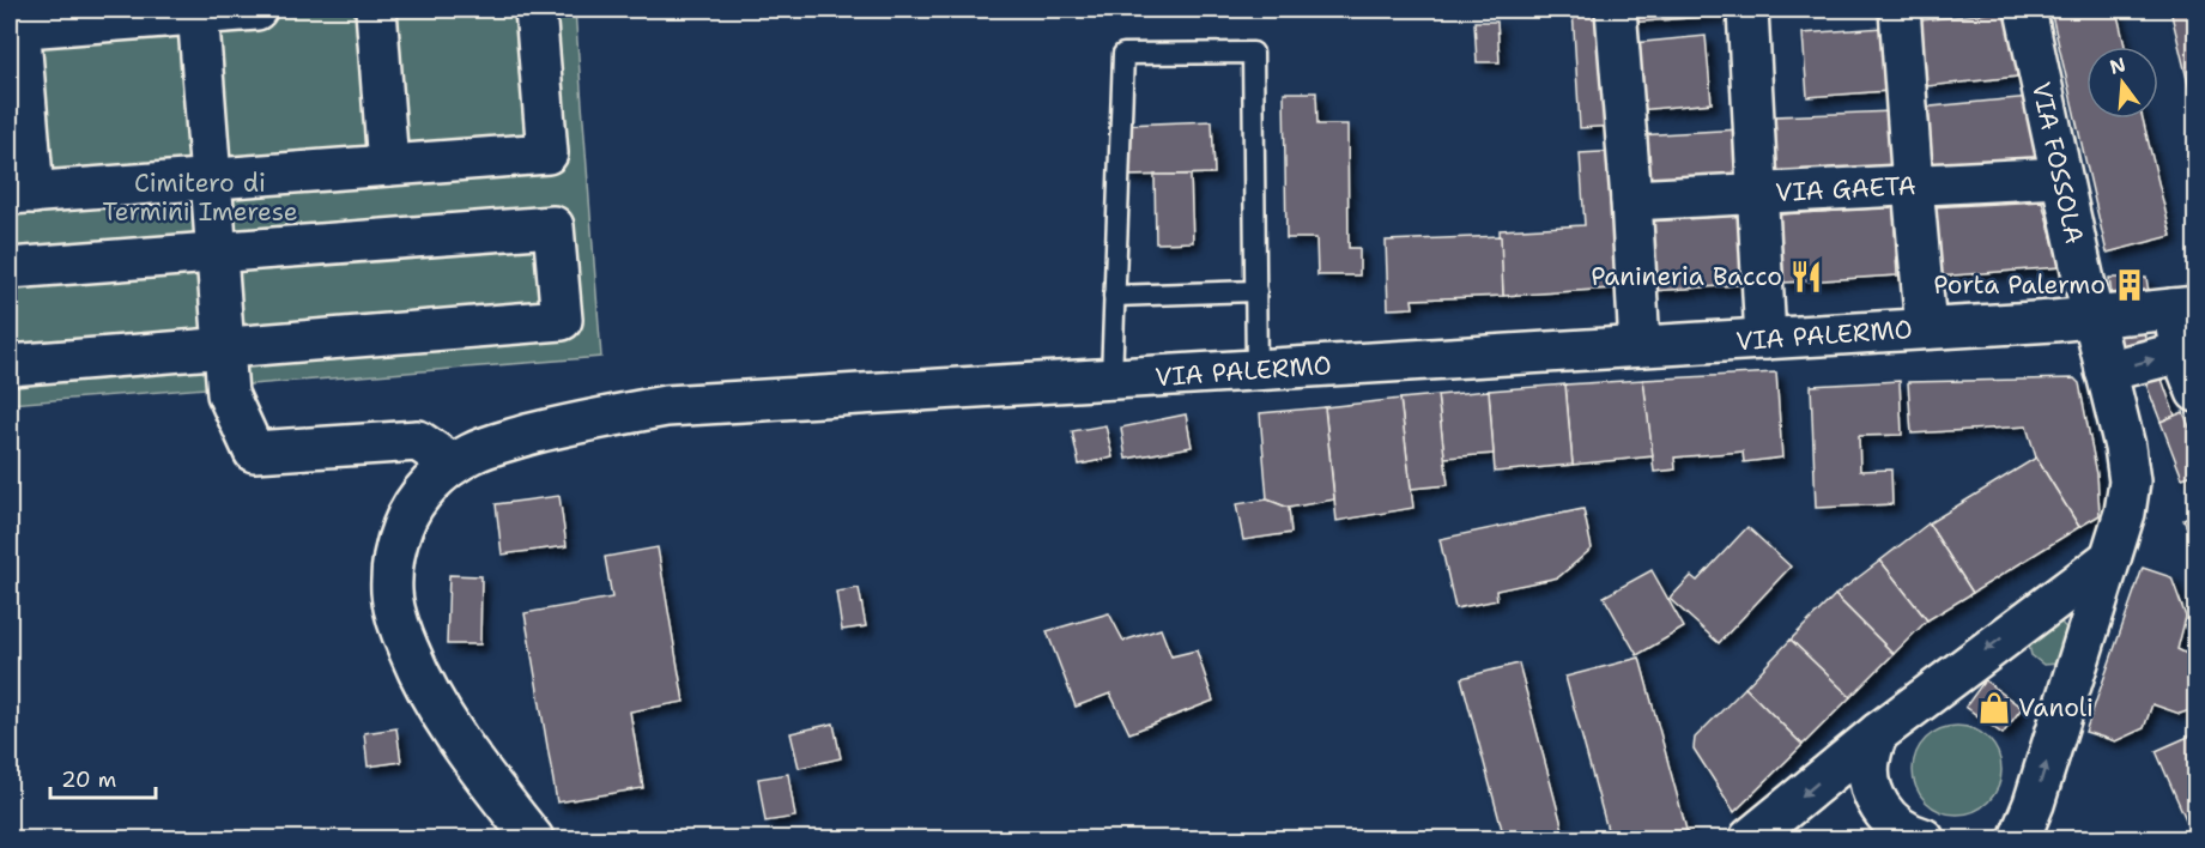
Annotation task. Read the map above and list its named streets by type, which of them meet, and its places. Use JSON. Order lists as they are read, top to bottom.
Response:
{
  "streets": {
    "street": ["VIA FOSSOLA", "VIA GAETA", "VIA PALERMO"]
  },
  "crossings": [
    ["VIA FOSSOLA", "VIA GAETA"],
    ["VIA FOSSOLA", "VIA PALERMO"]
  ],
  "parks": ["Cimitero di Termini Imerese"],
  "places": {
    "restaurant": ["Panineria Bacco"],
    "building": ["Porta Palermo"],
    "shop": ["Vanoli"]
  },
  "scale_bar": "20 m",
  "north": "top"
}
